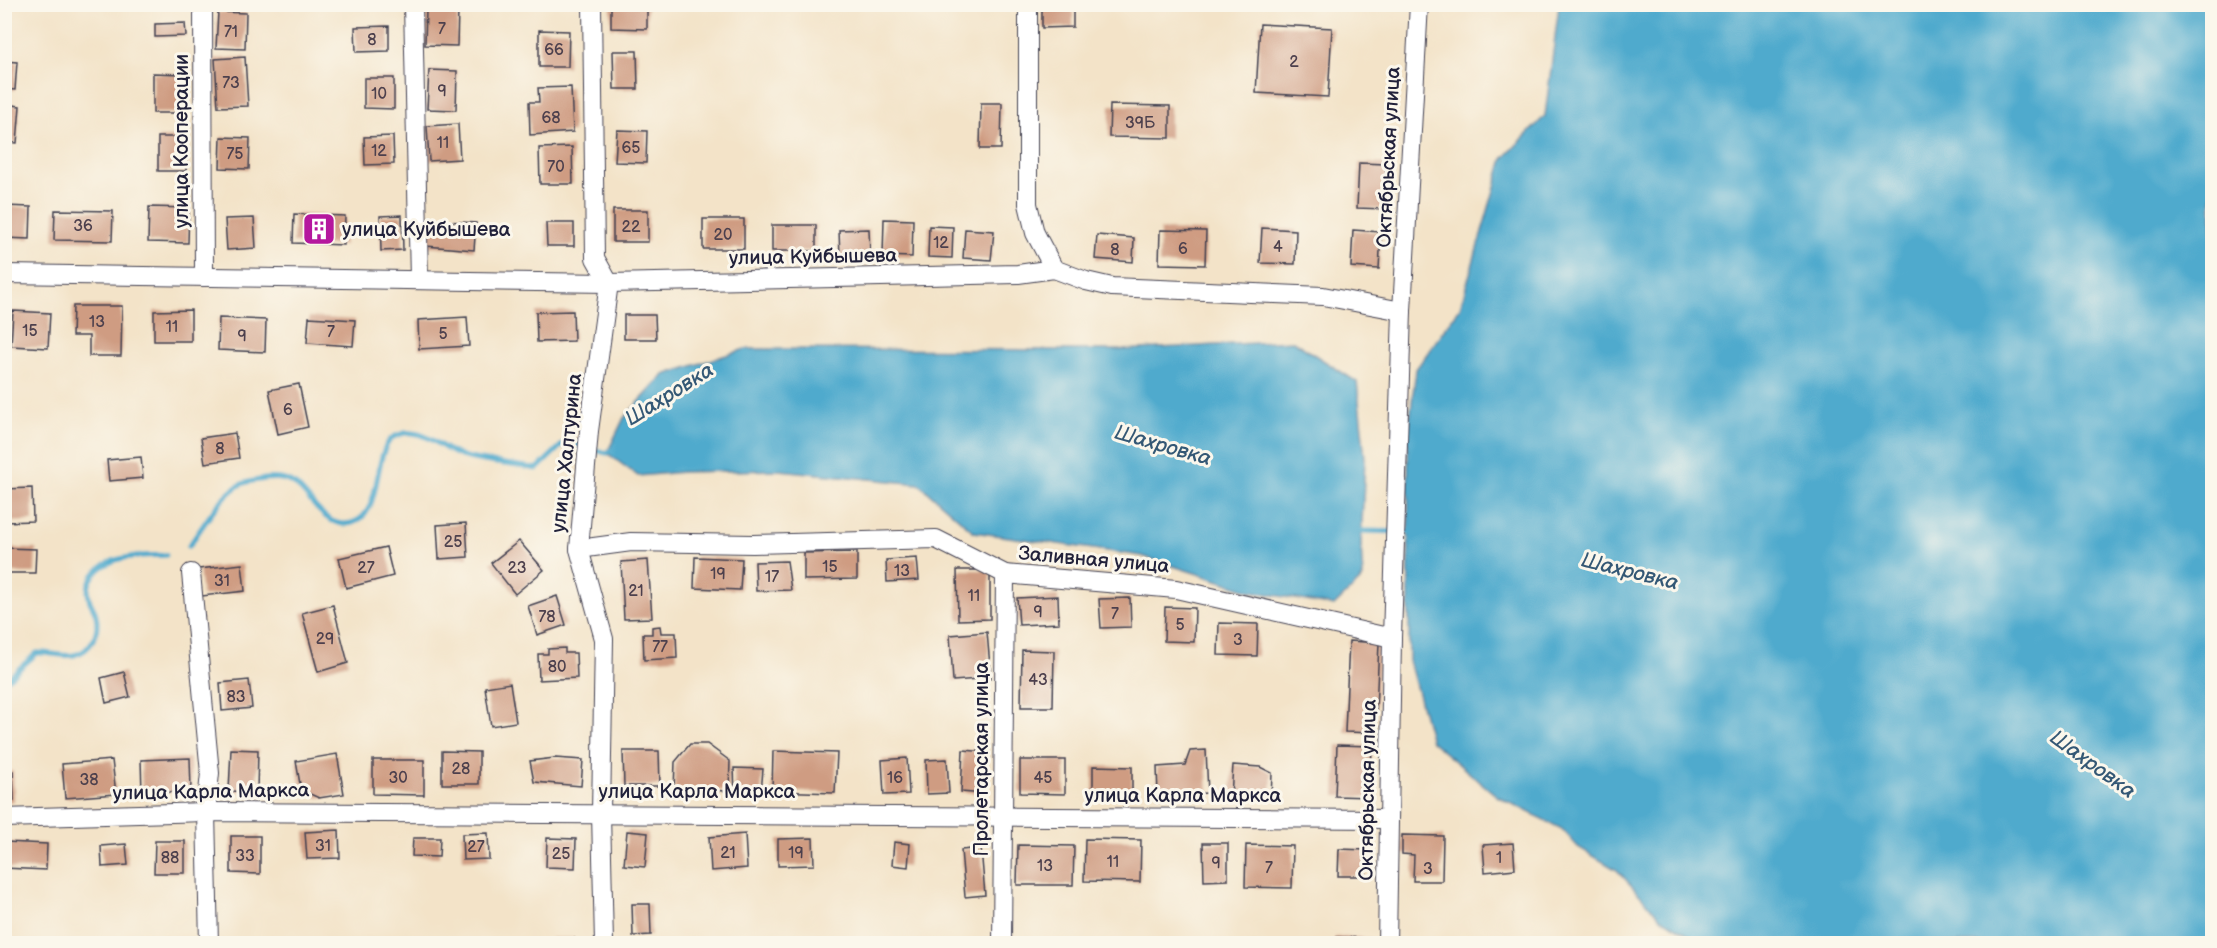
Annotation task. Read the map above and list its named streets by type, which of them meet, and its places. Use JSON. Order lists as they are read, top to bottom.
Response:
{
  "streets": {
    "street": [
      "улица Кооперации",
      "Октябрьская улица",
      "улица Куйбышева",
      "улица Халтурина",
      "Заливная улица",
      "Пролетарская улица",
      "улица Карла Маркса"
    ]
  },
  "crossings": [
    ["улица Кооперации", "улица Куйбышева"],
    ["Октябрьская улица", "Заливная улица"],
    ["Октябрьская улица", "улица Карла Маркса"],
    ["улица Куйбышева", "улица Халтурина"],
    ["улица Халтурина", "Заливная улица"],
    ["улица Халтурина", "улица Карла Маркса"],
    ["Заливная улица", "Пролетарская улица"],
    ["Пролетарская улица", "улица Карла Маркса"]
  ],
  "water": ["Шахровка"],
  "places": {
    "building": ["улица Куйбышева"]
  },
  "house_numbers": [
    "7",
    "71",
    "8",
    "66",
    "2",
    "73",
    "9",
    "10",
    "68",
    "39Б",
    "11",
    "65",
    "12",
    "75",
    "70",
    "36",
    "22",
    "20",
    "12",
    "4",
    "6",
    "8",
    "13",
    "11",
    "15",
    "7",
    "5",
    "9",
    "6",
    "8",
    "25",
    "15",
    "27",
    "23",
    "13",
    "19",
    "17",
    "31",
    "21",
    "11",
    "9",
    "7",
    "78",
    "5",
    "29",
    "3",
    "77",
    "80",
    "43",
    "83",
    "28",
    "30",
    "16",
    "45",
    "38",
    "31",
    "27",
    "21",
    "19",
    "25",
    "33",
    "88",
    "1",
    "11",
    "9",
    "13",
    "7",
    "3"
  ]
}
